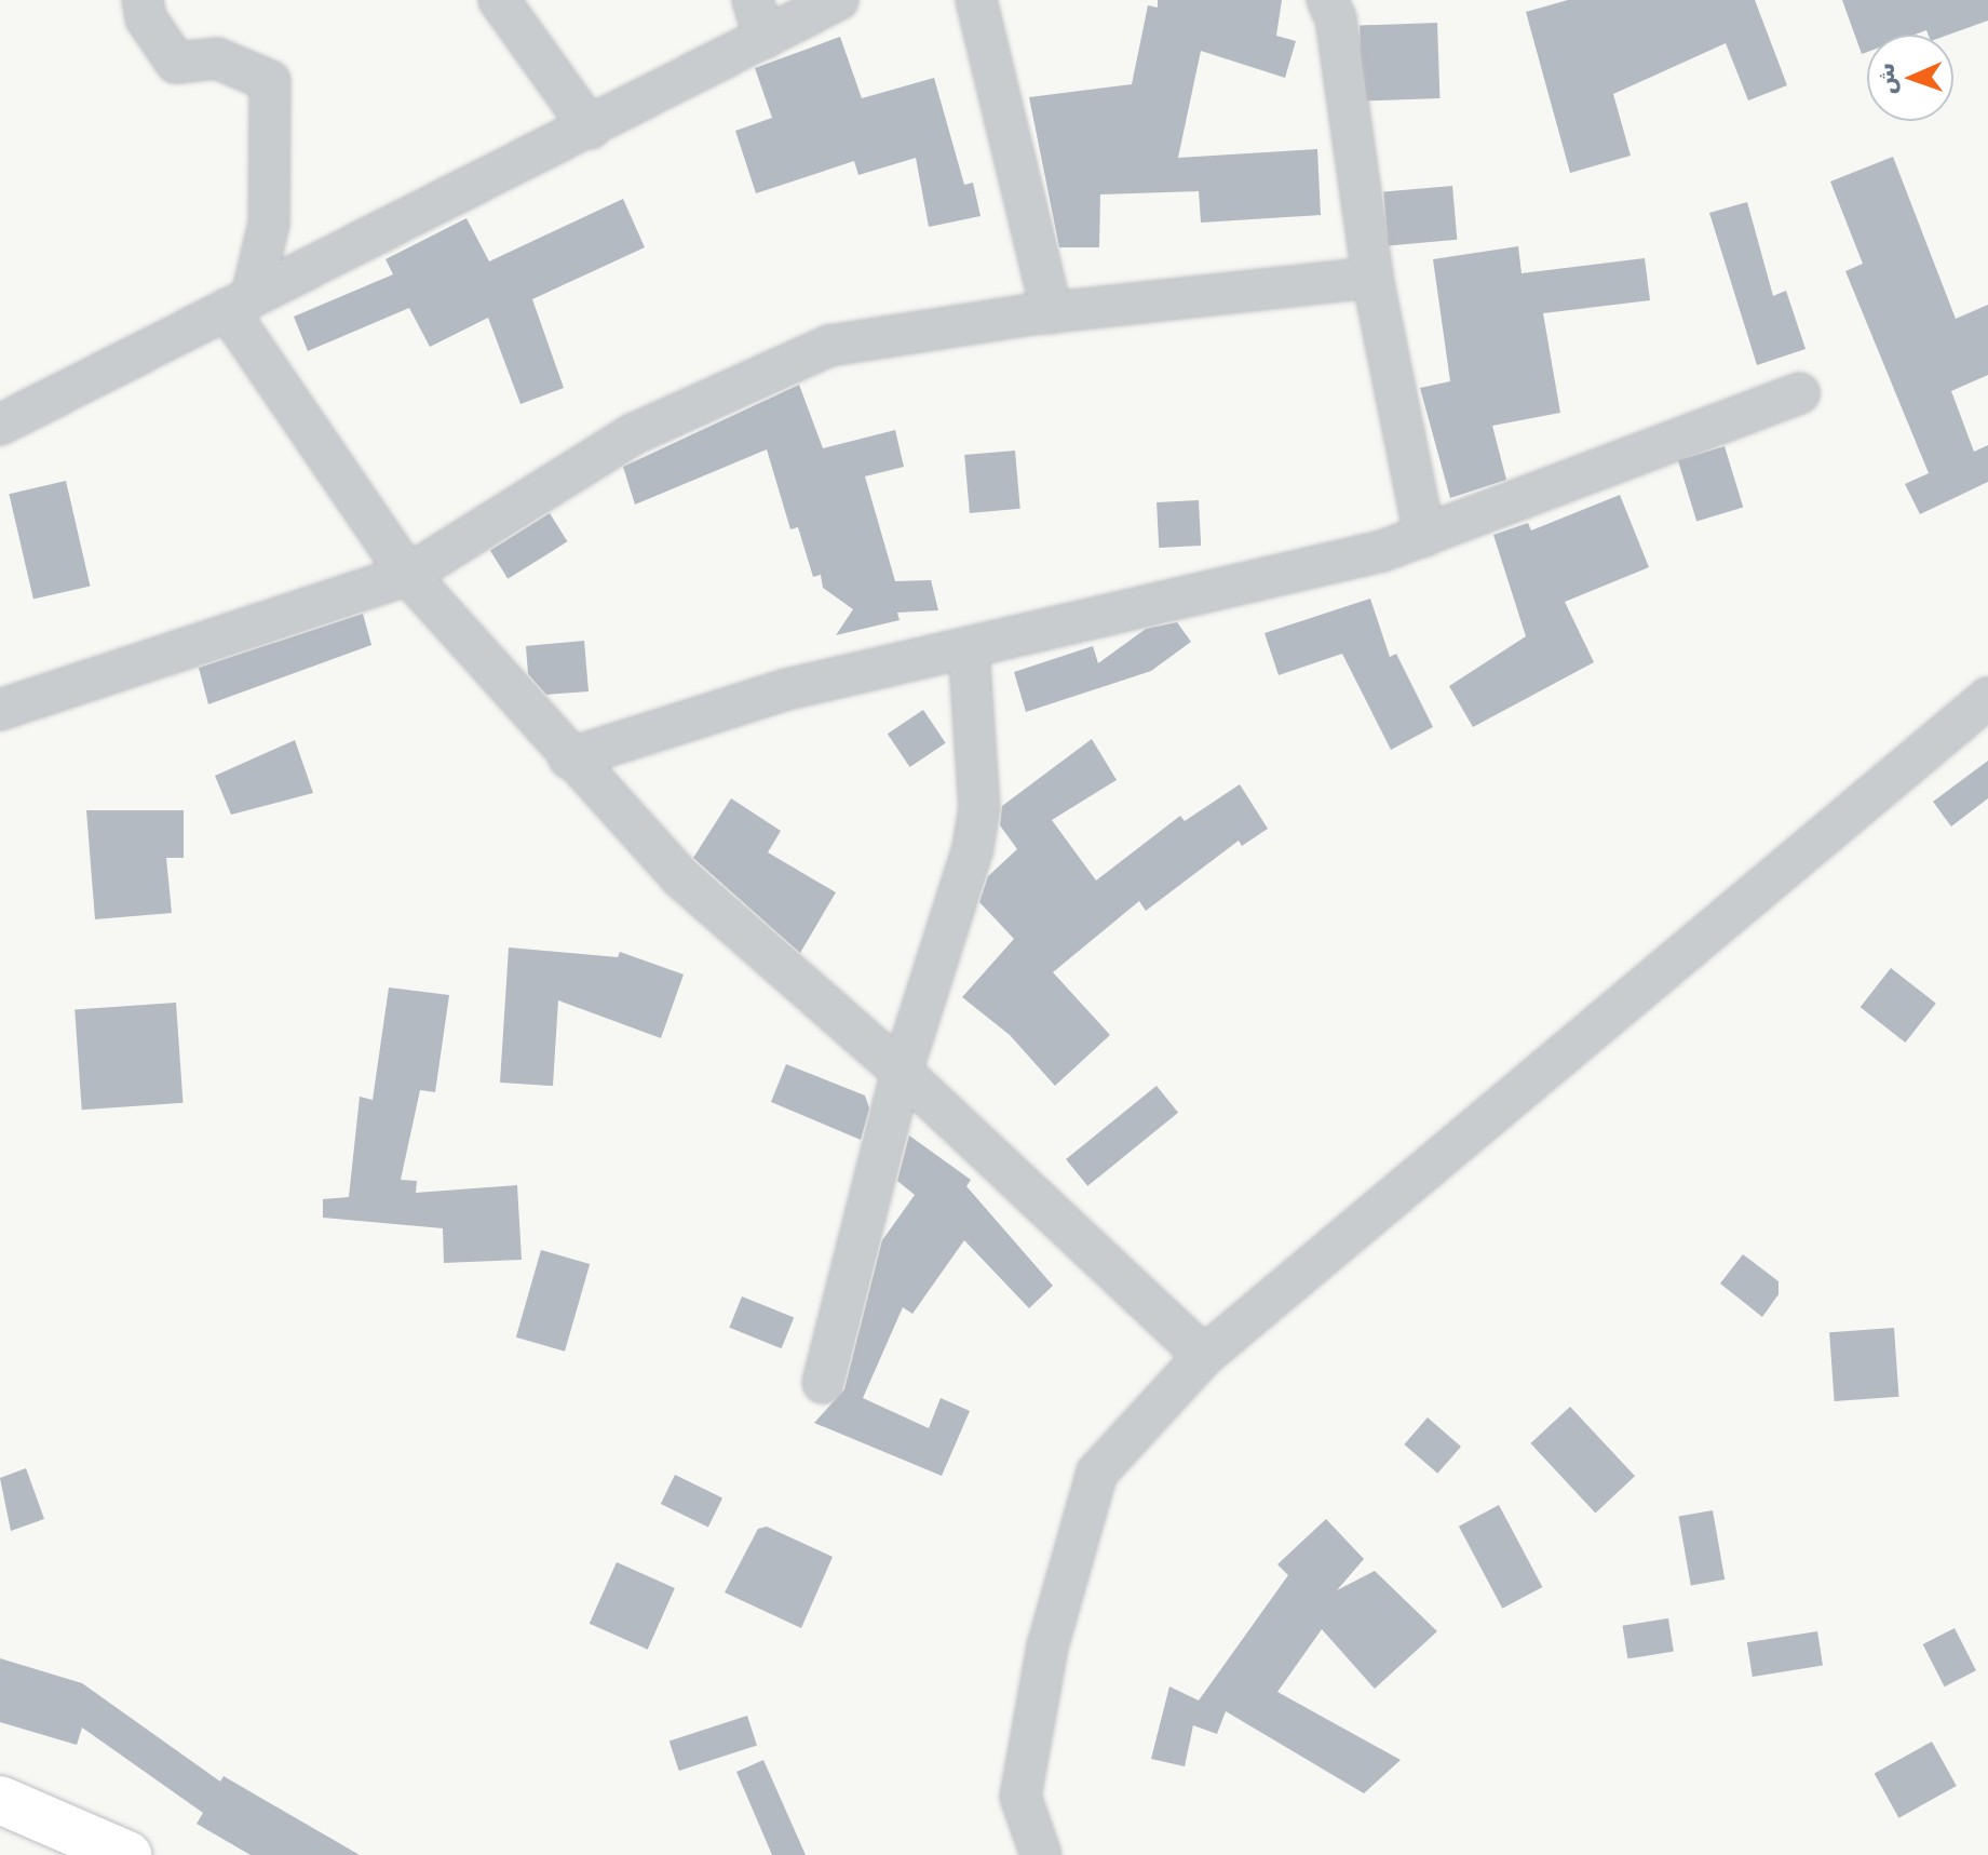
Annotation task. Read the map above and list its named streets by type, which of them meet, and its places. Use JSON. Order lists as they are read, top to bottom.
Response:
{
  "north": "left"
}
